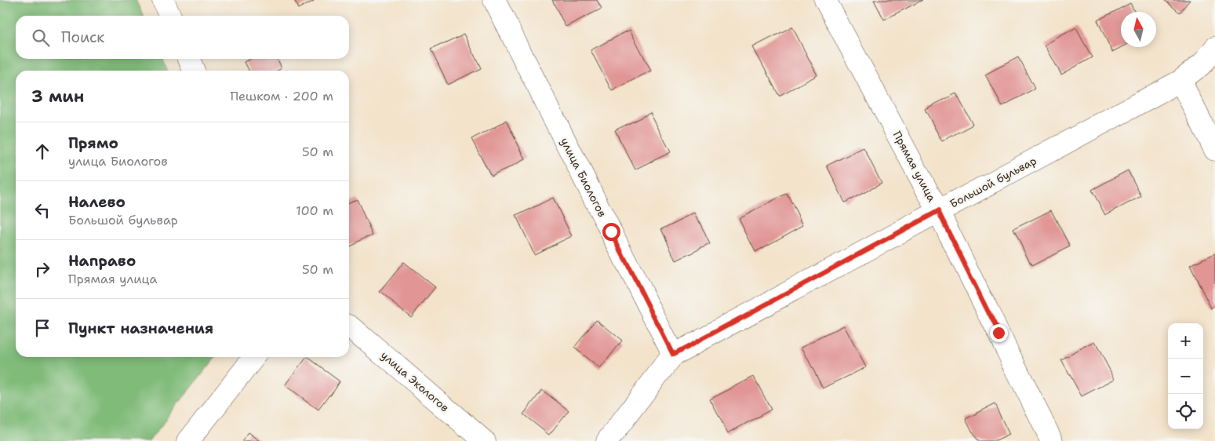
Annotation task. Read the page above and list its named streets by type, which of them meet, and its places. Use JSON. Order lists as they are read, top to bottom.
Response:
{
  "streets": {
    "street": [
      "Прямая улица",
      "улица Биологов",
      "Большой бульвар",
      "улица Экологов"
    ]
  },
  "crossings": [
    ["Прямая улица", "Большой бульвар"],
    ["улица Биологов", "Большой бульвар"]
  ],
  "north": "top",
  "page": {
    "search": "Поиск",
    "heading": ["3 мин", "Пешком · 200 m"],
    "list": [
      ["Прямо", "улица Биологов", "50 m"],
      ["Налево", "Большой бульвар", "100 m"],
      ["Направо", "Прямая улица", "50 m"],
      "Пункт назначения"
    ],
    "map_buttons": ["+", "−"]
  }
}
